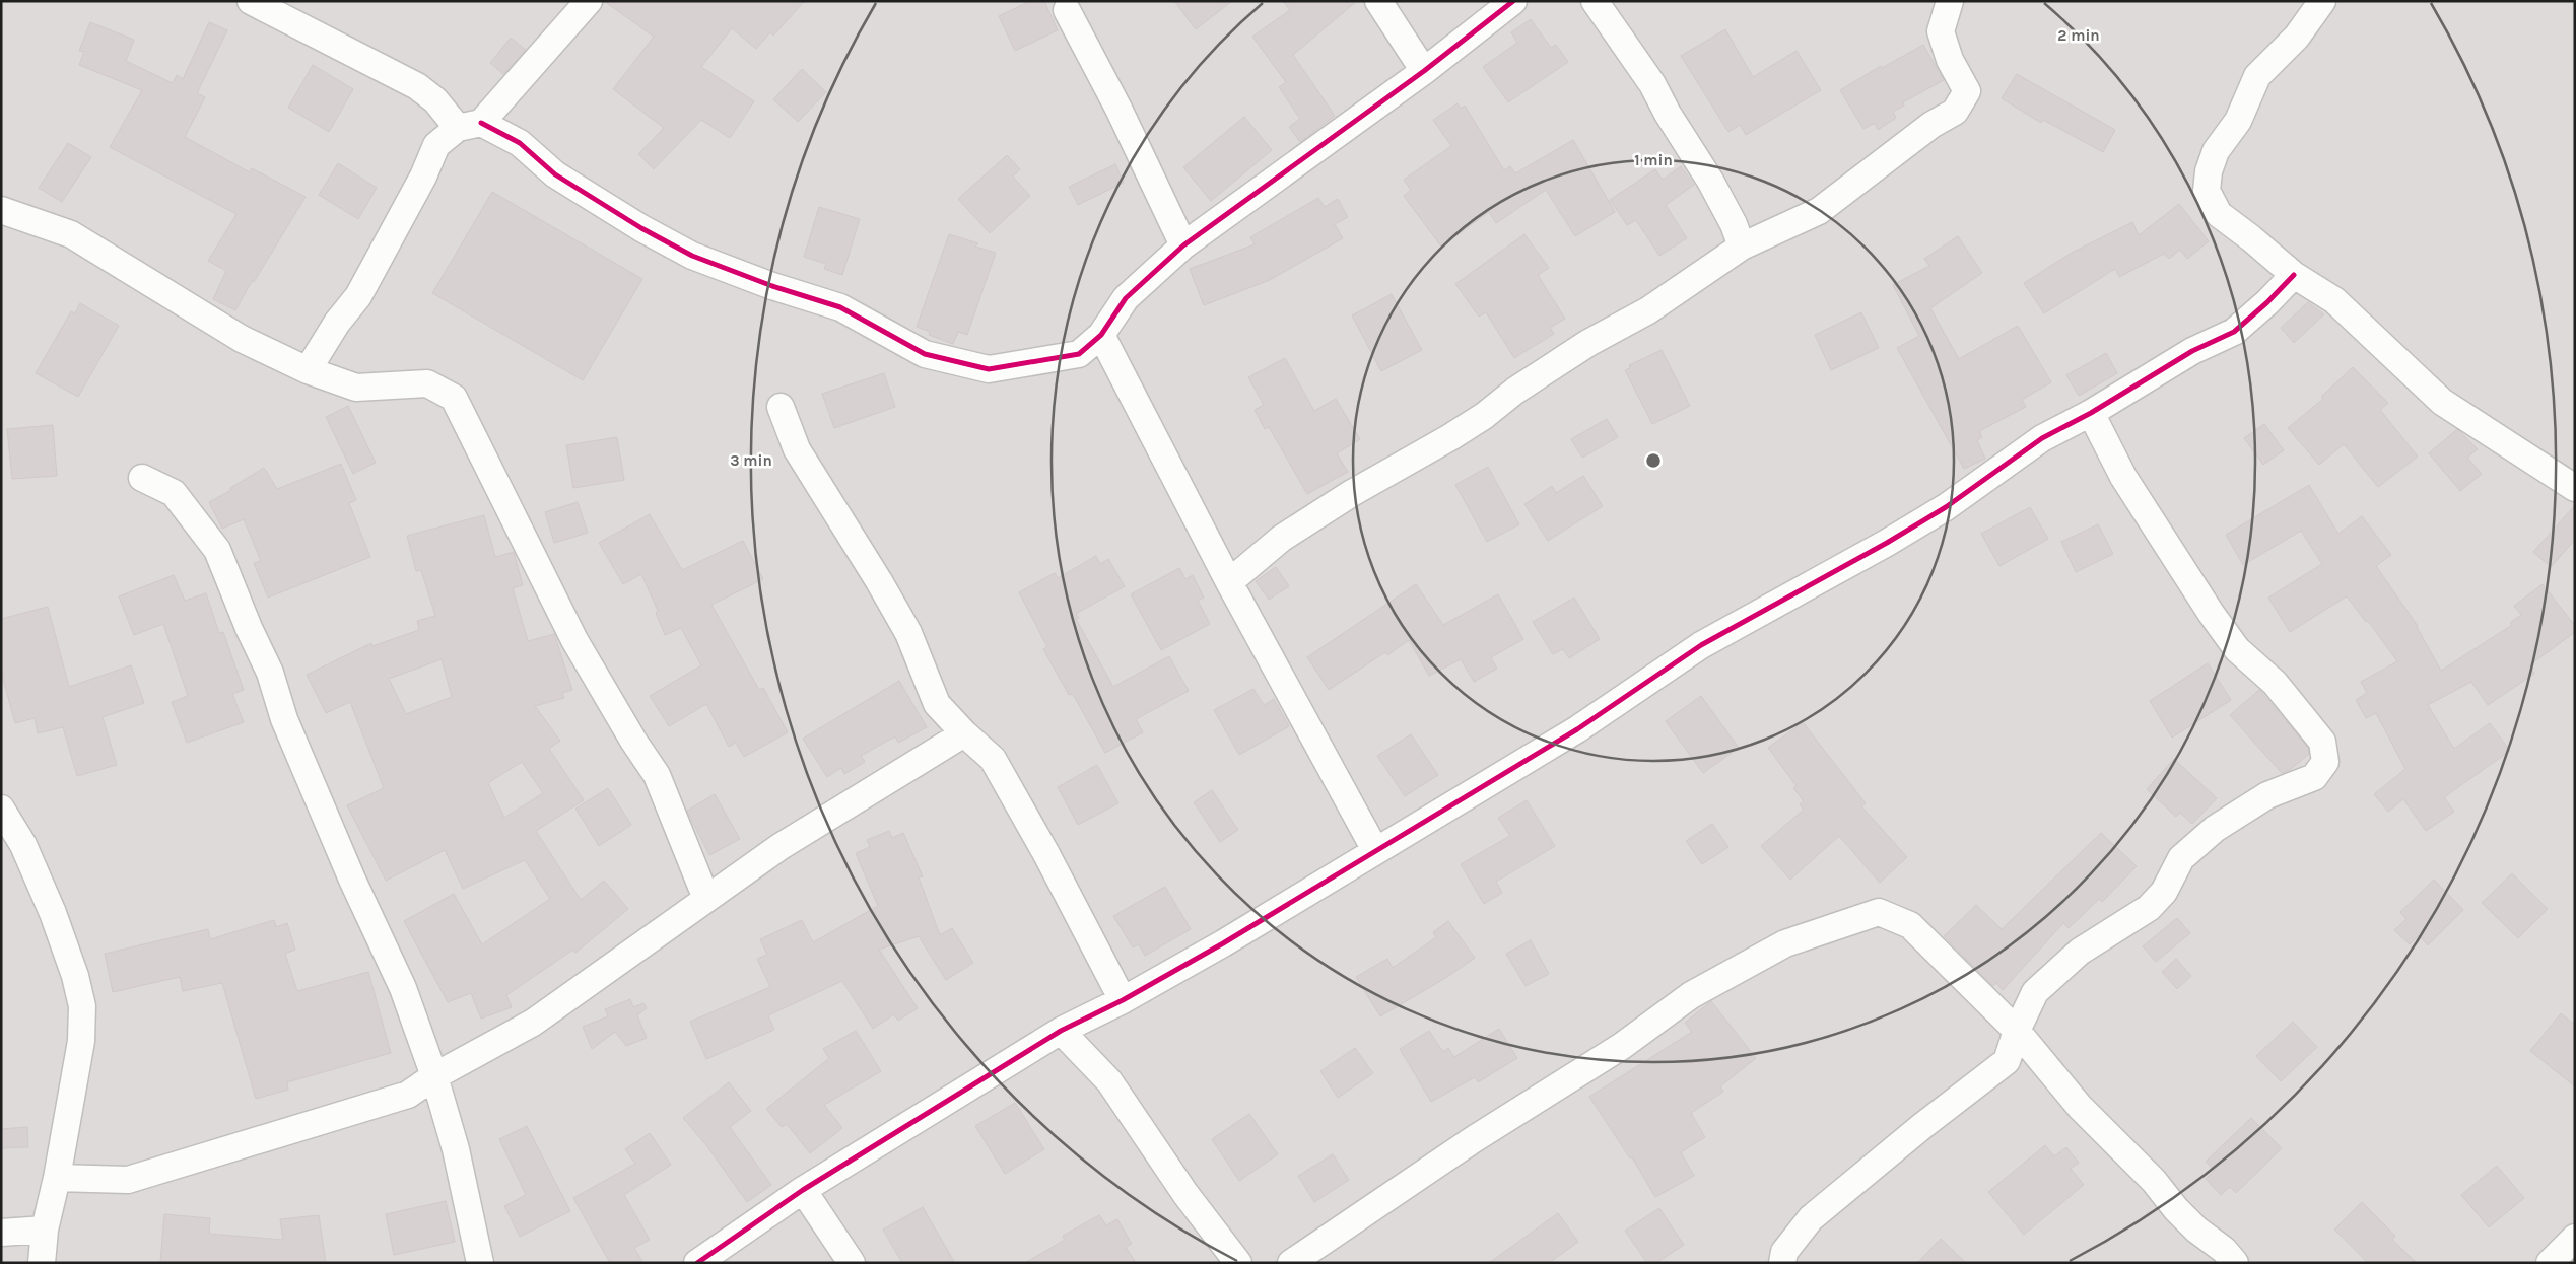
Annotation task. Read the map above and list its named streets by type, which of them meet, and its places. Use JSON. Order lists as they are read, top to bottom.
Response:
{
  "rings": ["2 min", "1 min", "3 min"]
}
